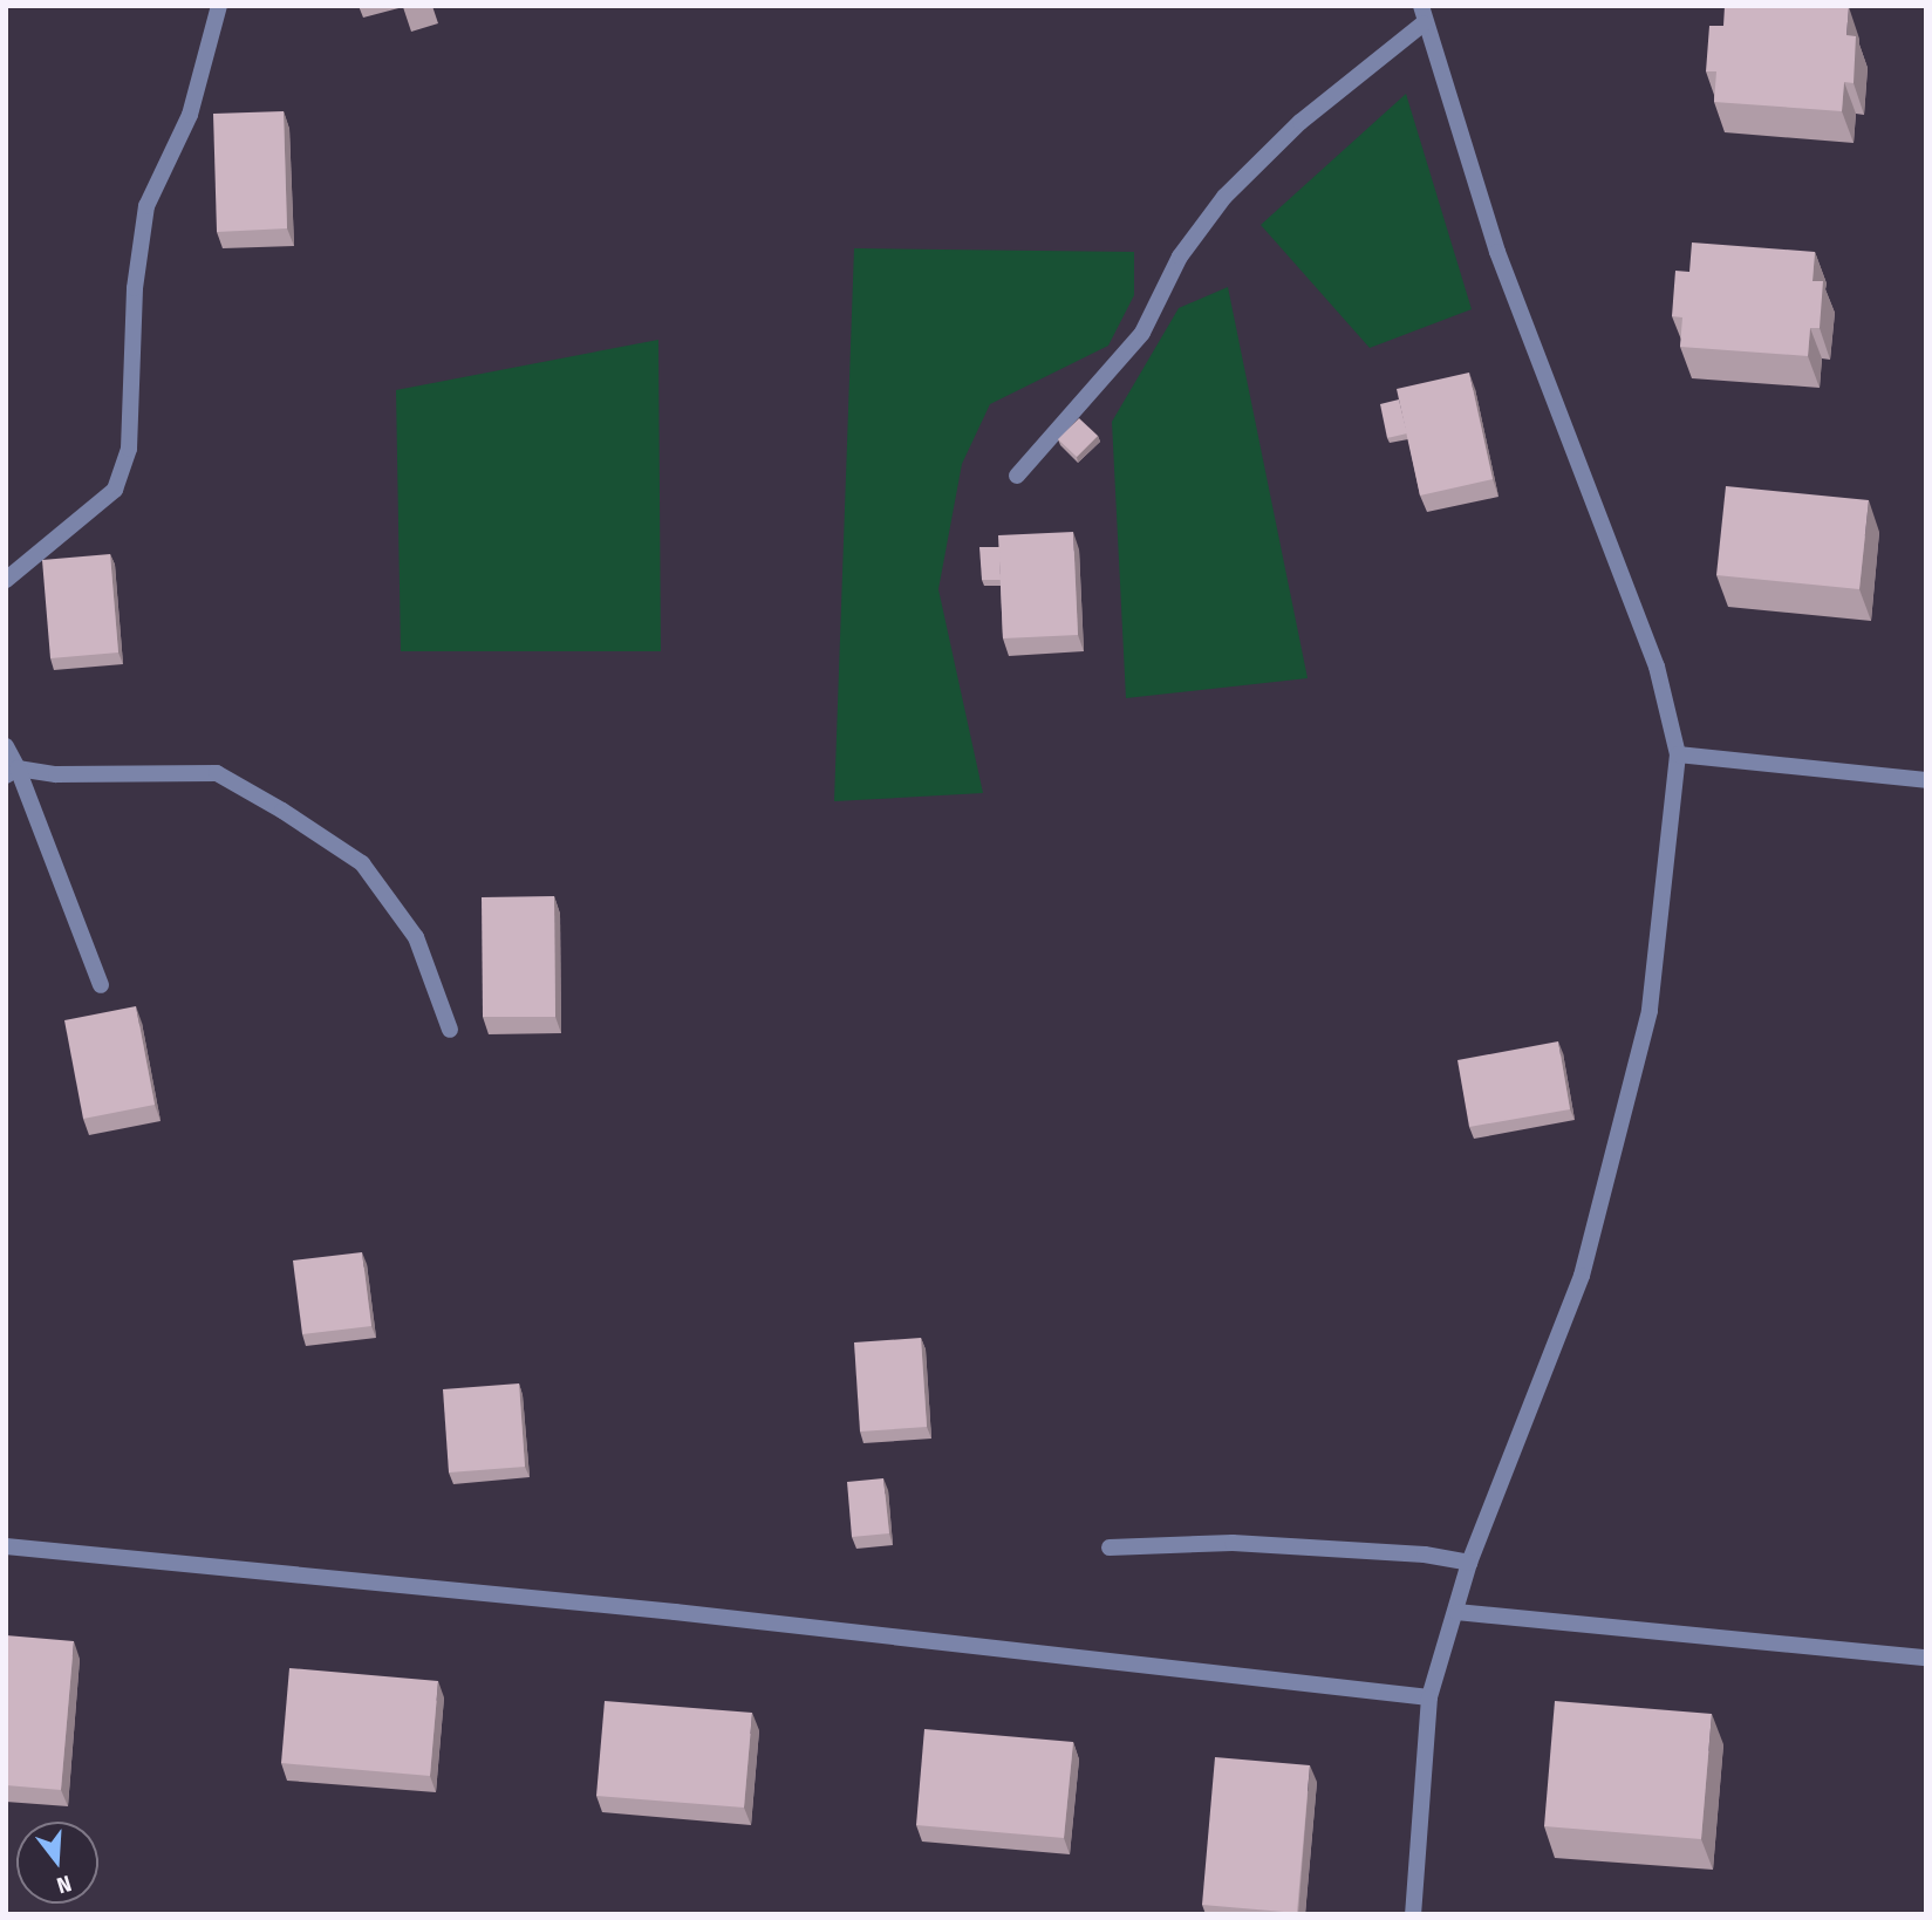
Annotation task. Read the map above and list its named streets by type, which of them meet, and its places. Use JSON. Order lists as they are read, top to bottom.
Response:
{
  "north": "bottom"
}
